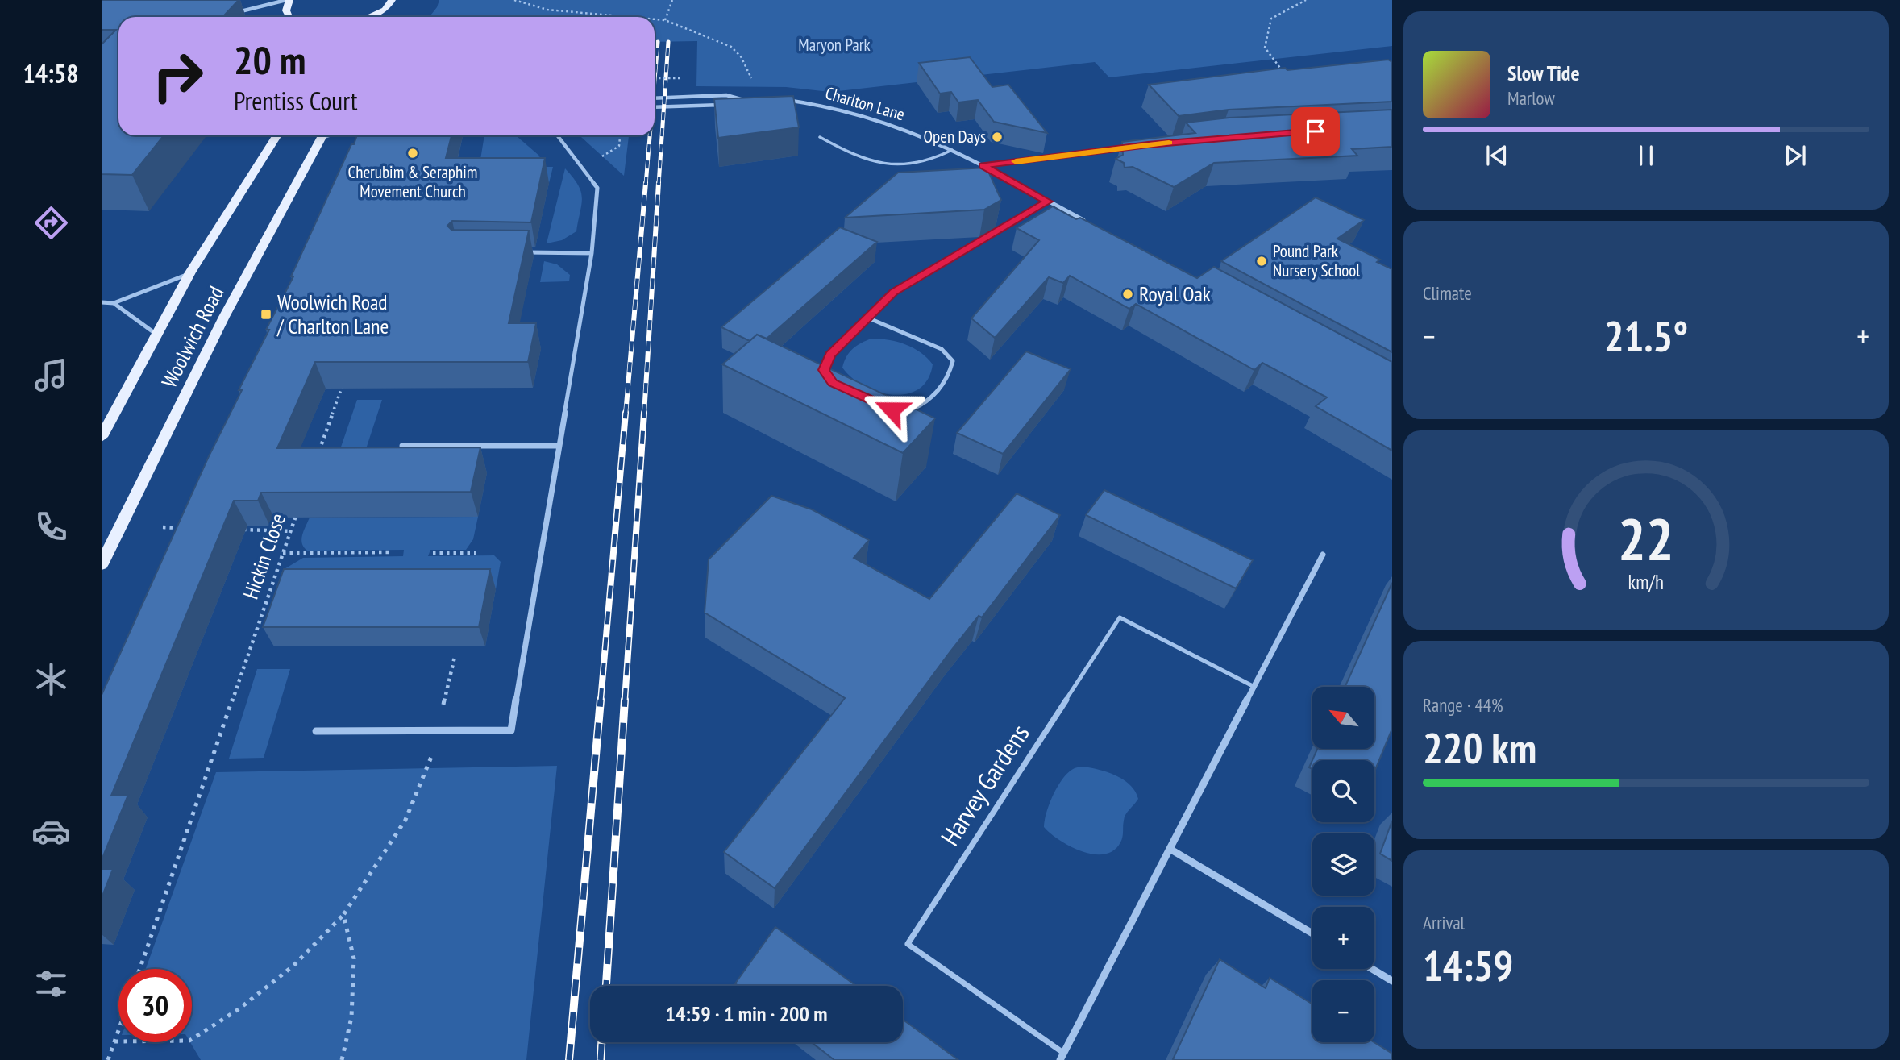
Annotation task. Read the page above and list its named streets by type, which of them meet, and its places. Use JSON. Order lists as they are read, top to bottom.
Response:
{
  "streets": {
    "main road": ["Woolwich Road"],
    "street": ["Charlton Lane", "Harvey Gardens"],
    "path": ["Hickin Close"]
  },
  "parks": ["Maryon Park"],
  "places": {
    "other": [
      "Open Days",
      "Cherubim & Seraphim Movement Church",
      "Pound Park Nursery School",
      "Royal Oak"
    ],
    "transit": ["Woolwich Road / Charlton Lane"]
  },
  "north": "top left",
  "page": {
    "tabs": "14:58",
    "turn": ["20 m", "Prentiss Court"],
    "song": ["Slow Tide", "Marlow"],
    "tile": [
      "Climate",
      ["Range · 44%", "220 km"],
      ["Arrival", "14:59"]
    ],
    "heat": ["−", "21.5°", "+"],
    "map_buttons": ["+", "−"],
    "limit": "30",
    "trip": "14:59 · 1 min · 200 m",
    "gauge": ["22", "km/h"]
  }
}
